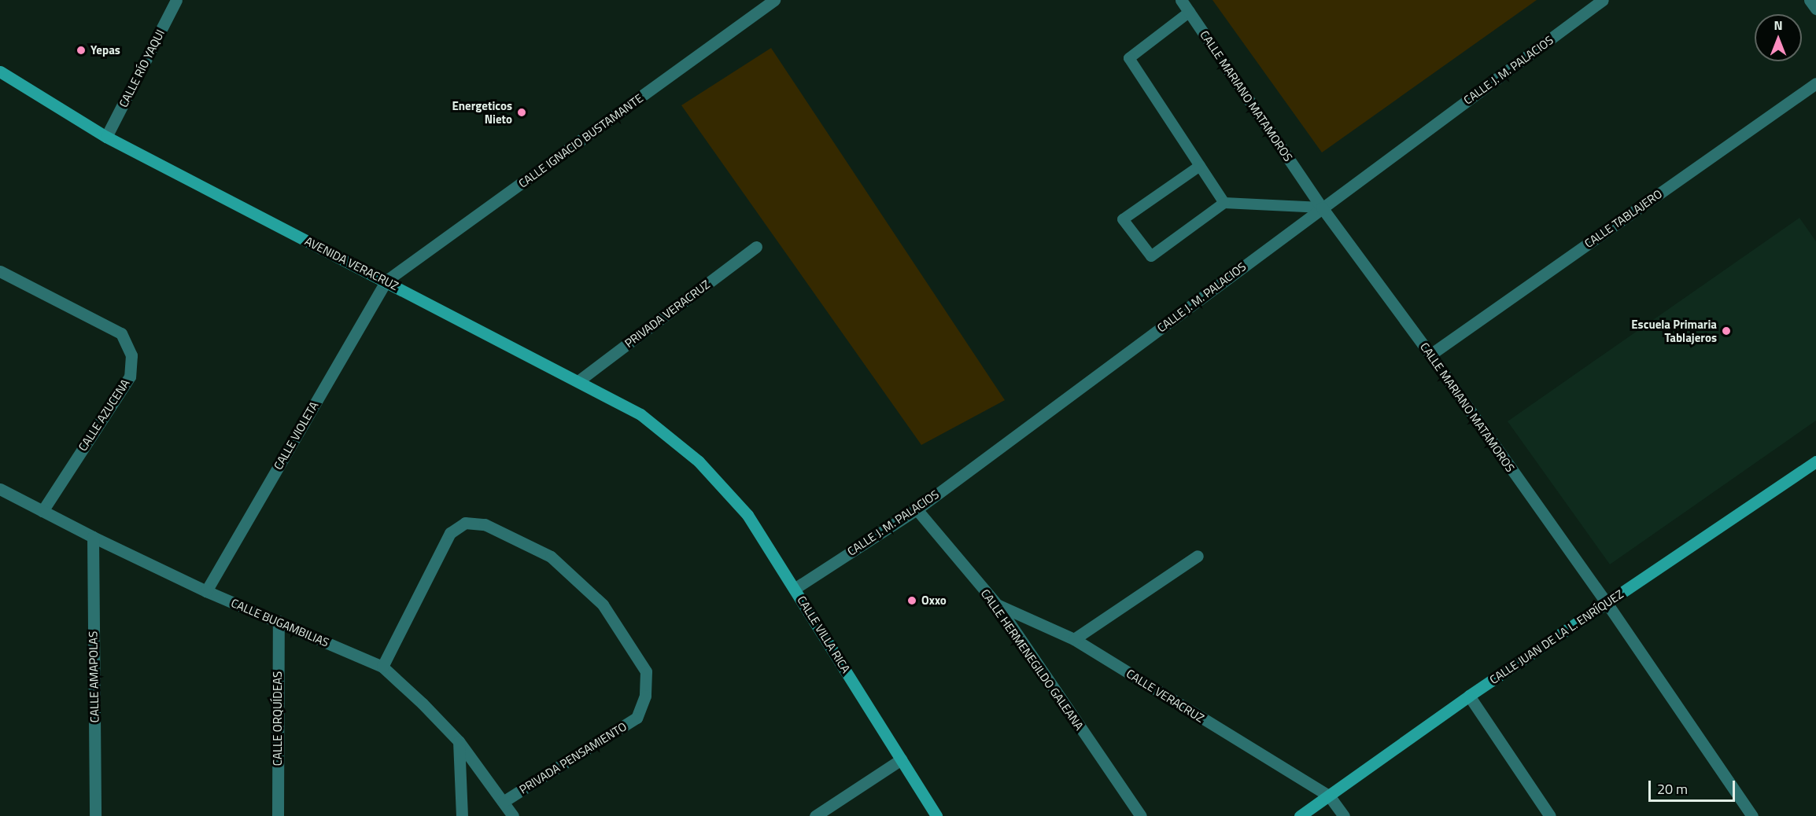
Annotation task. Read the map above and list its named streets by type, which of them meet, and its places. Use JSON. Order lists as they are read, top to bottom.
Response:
{
  "streets": {
    "main road": ["AVENIDA VERACRUZ", "CALLE VILLA RICA", "CALLE JUAN DE LA L. ENRÍQUEZ"],
    "street": [
      "CALLE RÍO YAQUI",
      "CALLE J. M. PALACIOS",
      "CALLE MARIANO MATAMOROS",
      "CALLE IGNACIO BUSTAMANTE",
      "CALLE TABLAJERO",
      "PRIVADA VERACRUZ",
      "CALLE AZUCENA",
      "CALLE VIOLETA",
      "CALLE BUGAMBILIAS",
      "CALLE HERMENEGILDO GALEANA",
      "CALLE AMAPOLAS",
      "CALLE VERACRUZ",
      "CALLE ORQUÍDEAS",
      "PRIVADA PENSAMIENTO"
    ]
  },
  "crossings": [
    ["CALLE RÍO YAQUI", "AVENIDA VERACRUZ"],
    ["CALLE J. M. PALACIOS", "CALLE MARIANO MATAMOROS"],
    ["CALLE J. M. PALACIOS", "CALLE VILLA RICA"],
    ["CALLE J. M. PALACIOS", "CALLE HERMENEGILDO GALEANA"],
    ["CALLE MARIANO MATAMOROS", "CALLE TABLAJERO"],
    ["CALLE MARIANO MATAMOROS", "CALLE JUAN DE LA L. ENRÍQUEZ"],
    ["CALLE IGNACIO BUSTAMANTE", "AVENIDA VERACRUZ"],
    ["CALLE IGNACIO BUSTAMANTE", "CALLE VIOLETA"],
    ["AVENIDA VERACRUZ", "PRIVADA VERACRUZ"],
    ["AVENIDA VERACRUZ", "CALLE VIOLETA"],
    ["AVENIDA VERACRUZ", "CALLE VILLA RICA"],
    ["CALLE AZUCENA", "CALLE BUGAMBILIAS"],
    ["CALLE VIOLETA", "CALLE BUGAMBILIAS"],
    ["CALLE BUGAMBILIAS", "CALLE AMAPOLAS"],
    ["CALLE BUGAMBILIAS", "CALLE ORQUÍDEAS"],
    ["CALLE BUGAMBILIAS", "PRIVADA PENSAMIENTO"],
    ["CALLE JUAN DE LA L. ENRÍQUEZ", "CALLE VERACRUZ"],
    ["CALLE HERMENEGILDO GALEANA", "CALLE VERACRUZ"]
  ],
  "places": [
    "Yepas",
    "Energeticos Nieto",
    "Escuela Primaria Tablajeros",
    "Oxxo"
  ],
  "scale_bar": "20 m",
  "north": "top"
}
